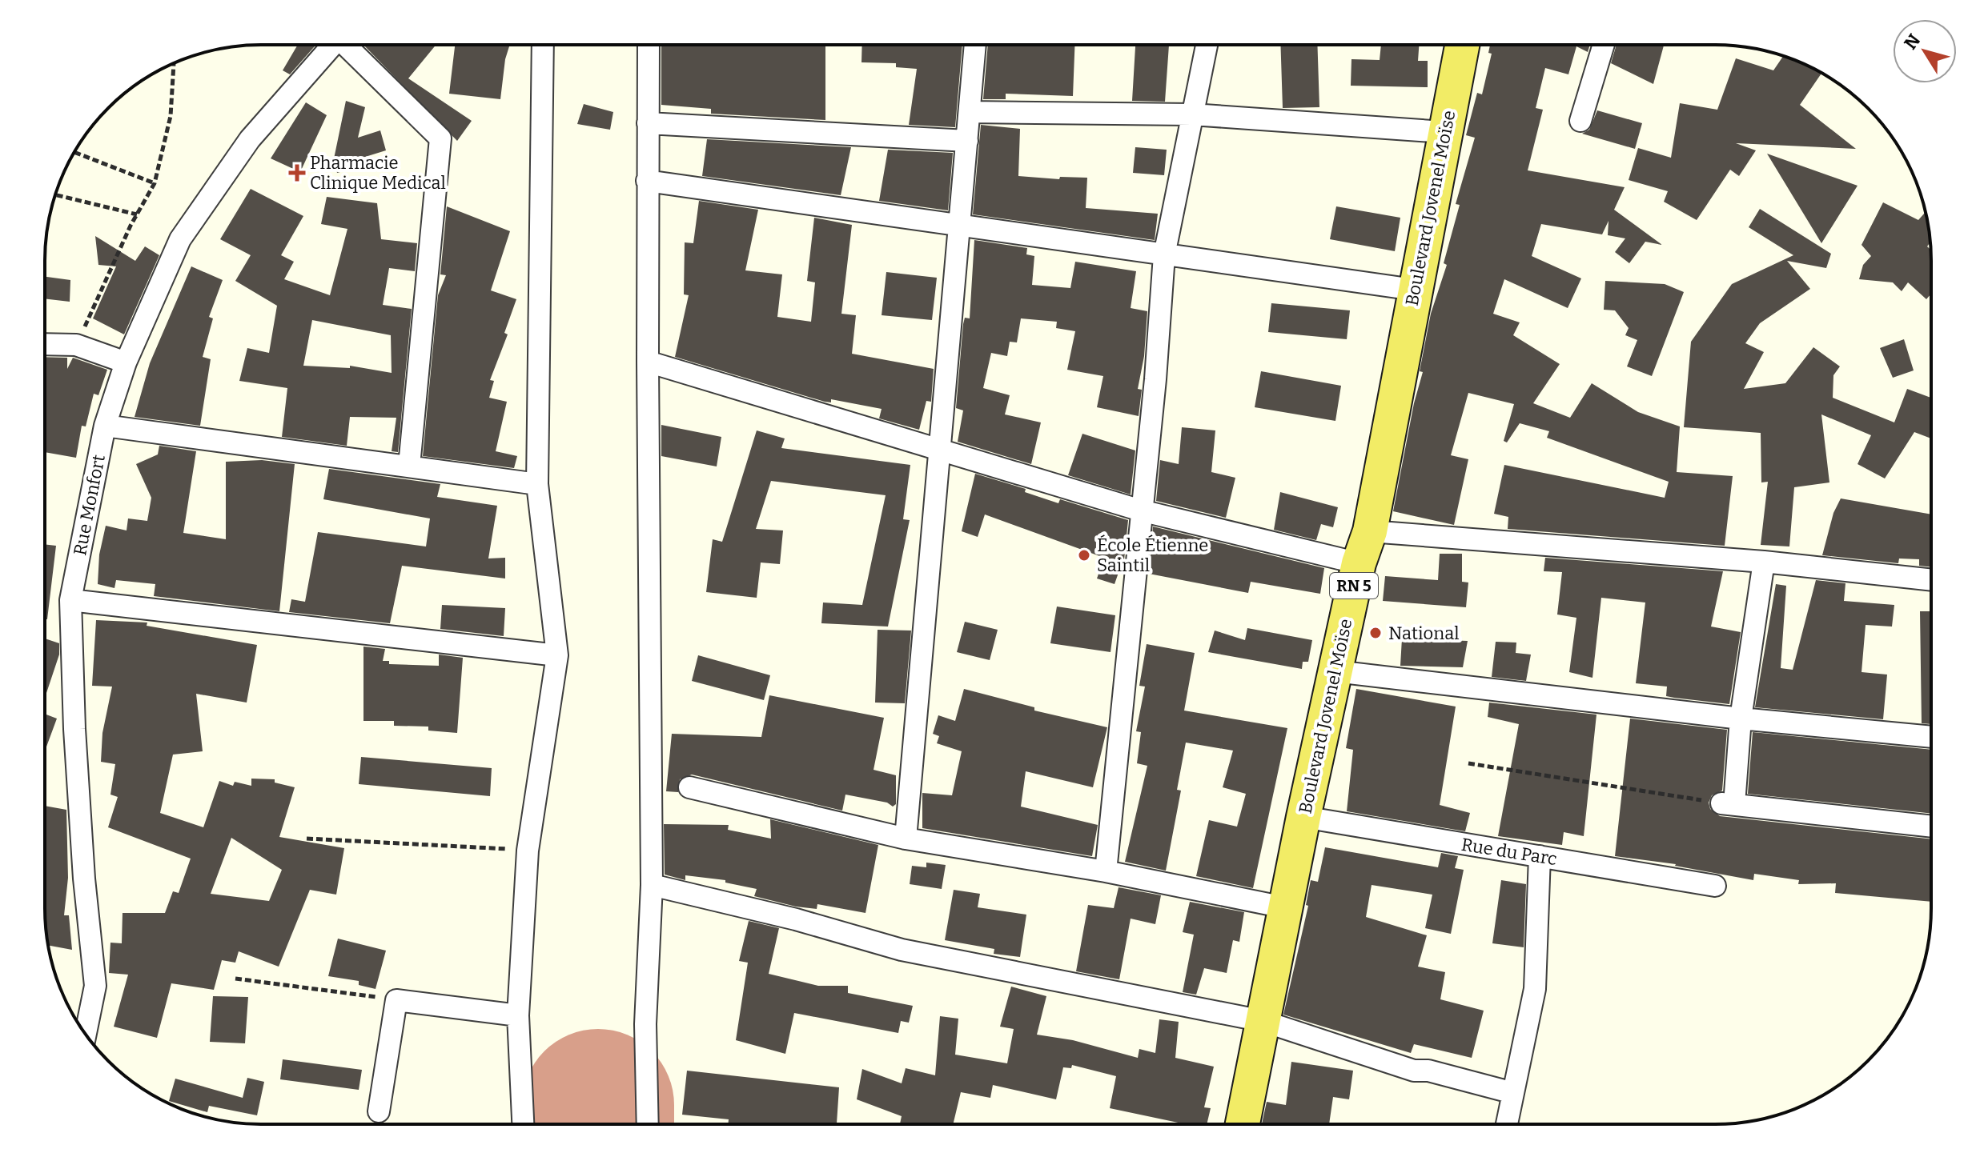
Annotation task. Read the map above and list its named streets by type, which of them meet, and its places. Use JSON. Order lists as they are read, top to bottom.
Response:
{
  "streets": {
    "main road": ["Boulevard Jovenel Moïse", "RN 5"],
    "street": ["Rue Monfort", "Rue du Parc"]
  },
  "crossings": [
    ["Boulevard Jovenel Moïse", "Rue du Parc"]
  ],
  "places": {
    "health": ["Pharmacie Clinique Medical"],
    "other": ["École Étienne Saintil", "National"]
  },
  "north": "top left"
}
